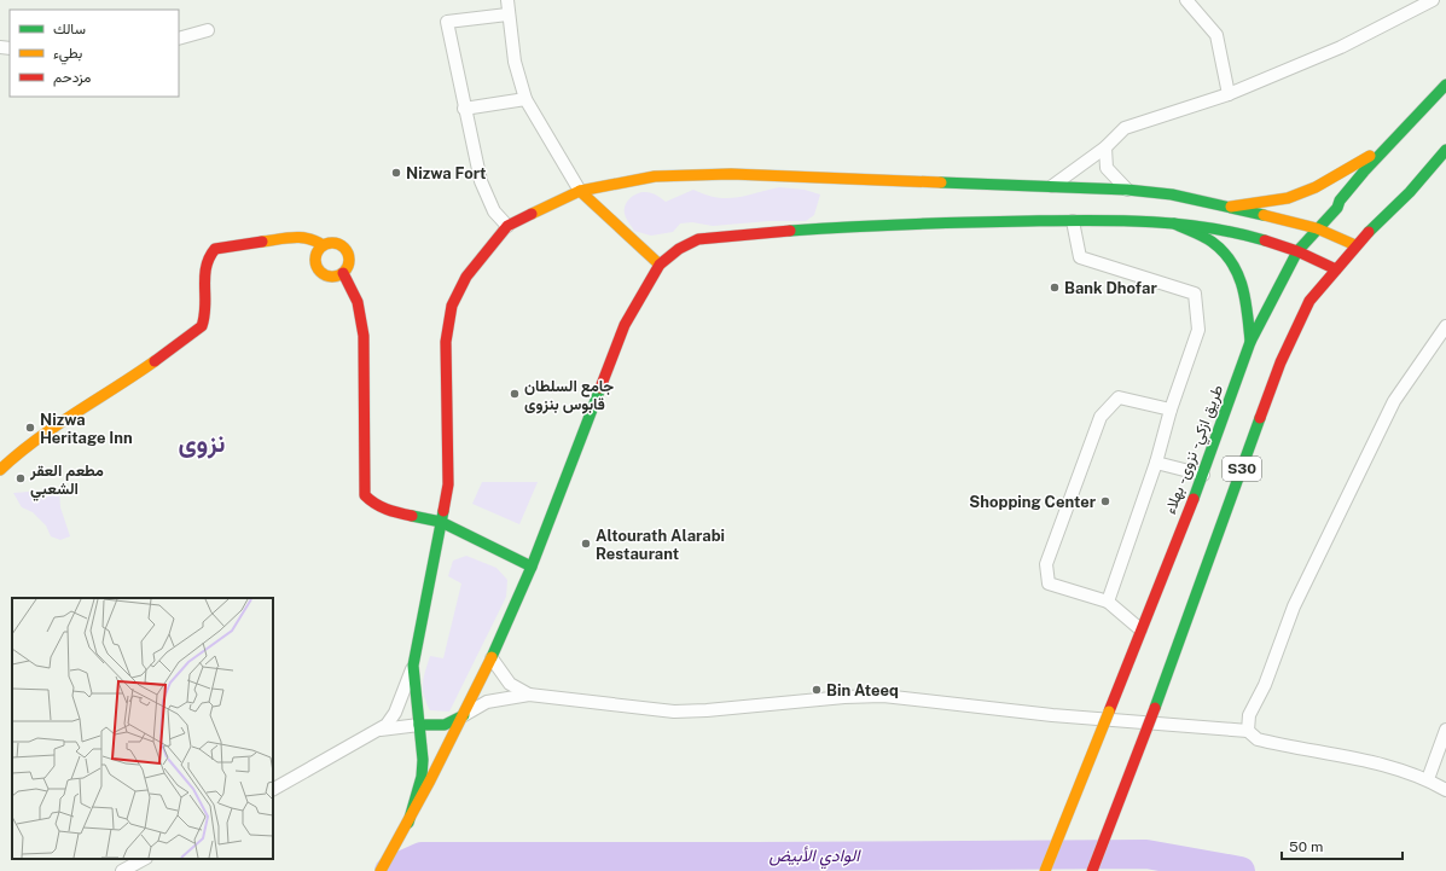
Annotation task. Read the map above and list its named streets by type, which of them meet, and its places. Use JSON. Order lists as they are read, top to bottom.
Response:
{
  "streets": {
    "street": ["طريق ازكي - نزوى - بهلاء", "S30"]
  },
  "districts": ["نزوى"],
  "water": ["الوادي الأبيض"],
  "places": [
    "Nizwa Fort",
    "Bank Dhofar",
    "جامع السلطان قابوس بنزوى",
    "Nizwa Heritage Inn",
    "مطعم العقر الشعبي",
    "Shopping Center",
    "Altourath Alarabi Restaurant",
    "Bin Ateeq"
  ],
  "legend": ["سالك", "بطيء", "مزدحم"],
  "scale_bar": "50 m"
}
